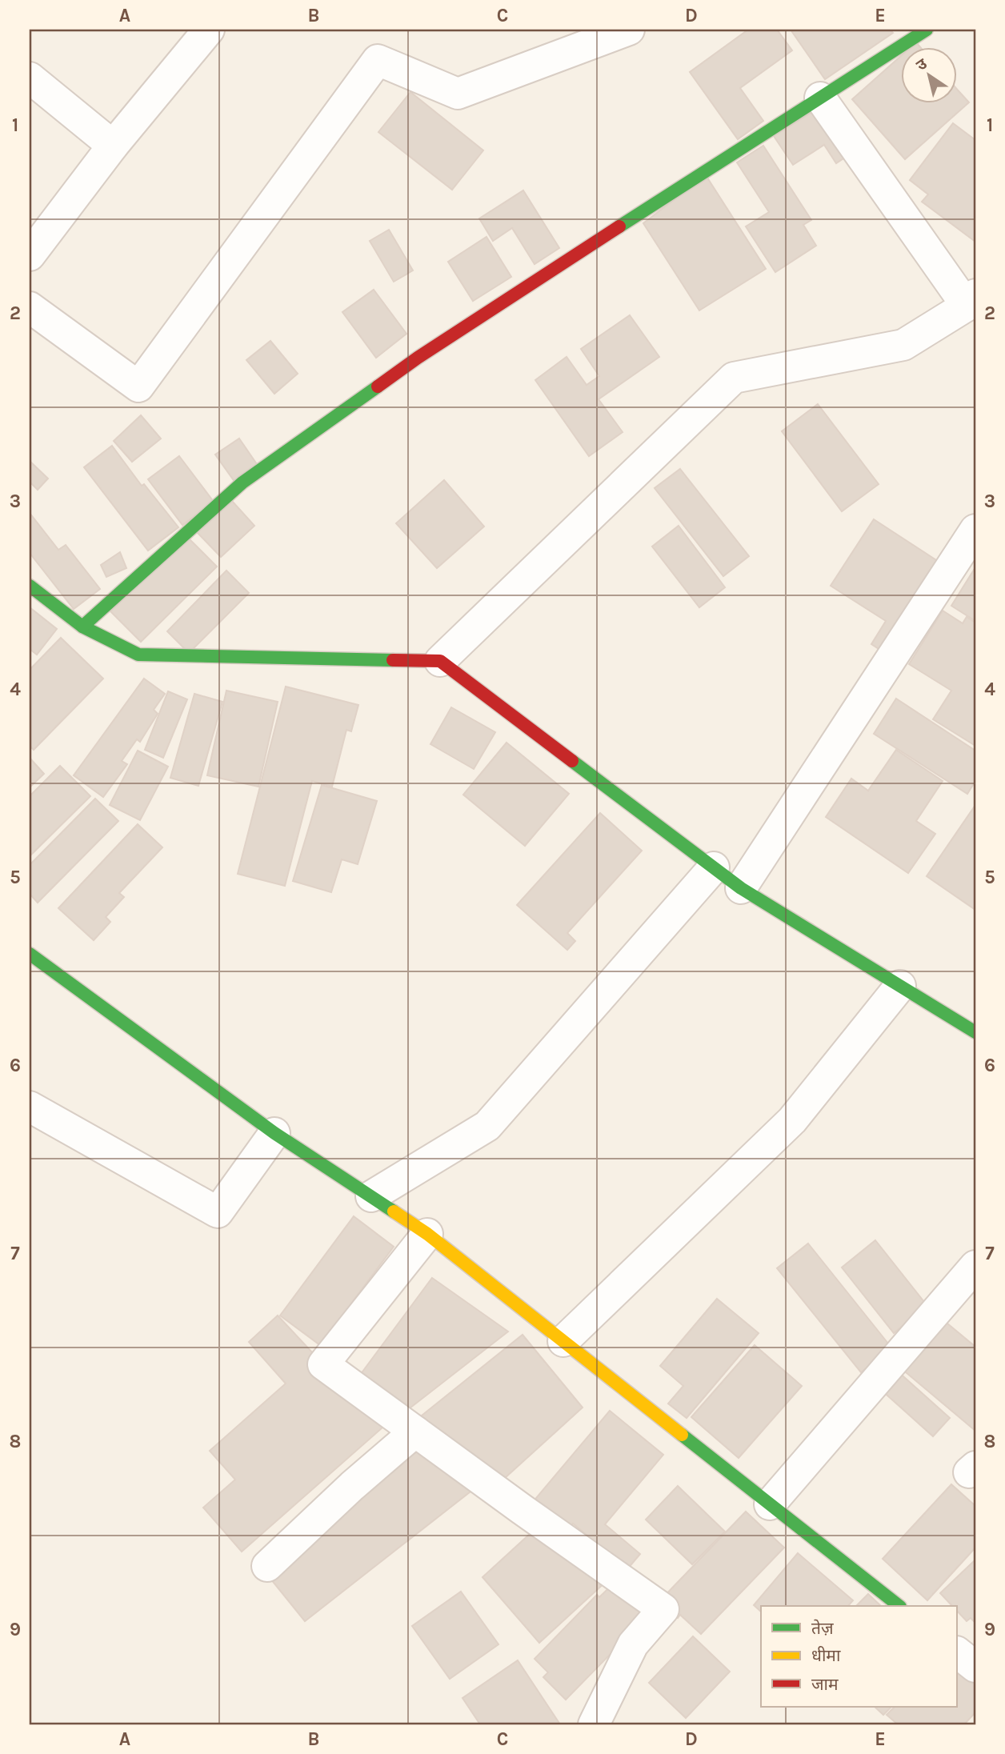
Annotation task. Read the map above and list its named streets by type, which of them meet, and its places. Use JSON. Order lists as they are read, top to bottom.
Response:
{
  "legend": ["तेज़", "धीमा", "जाम"],
  "north": "top left",
  "grid": {
    "columns": [
      "A",
      "B",
      "C",
      "D",
      "E"
    ],
    "rows": [
      "1",
      "2",
      "3",
      "4",
      "5",
      "6",
      "7",
      "8",
      "9"
    ]
  }
}
